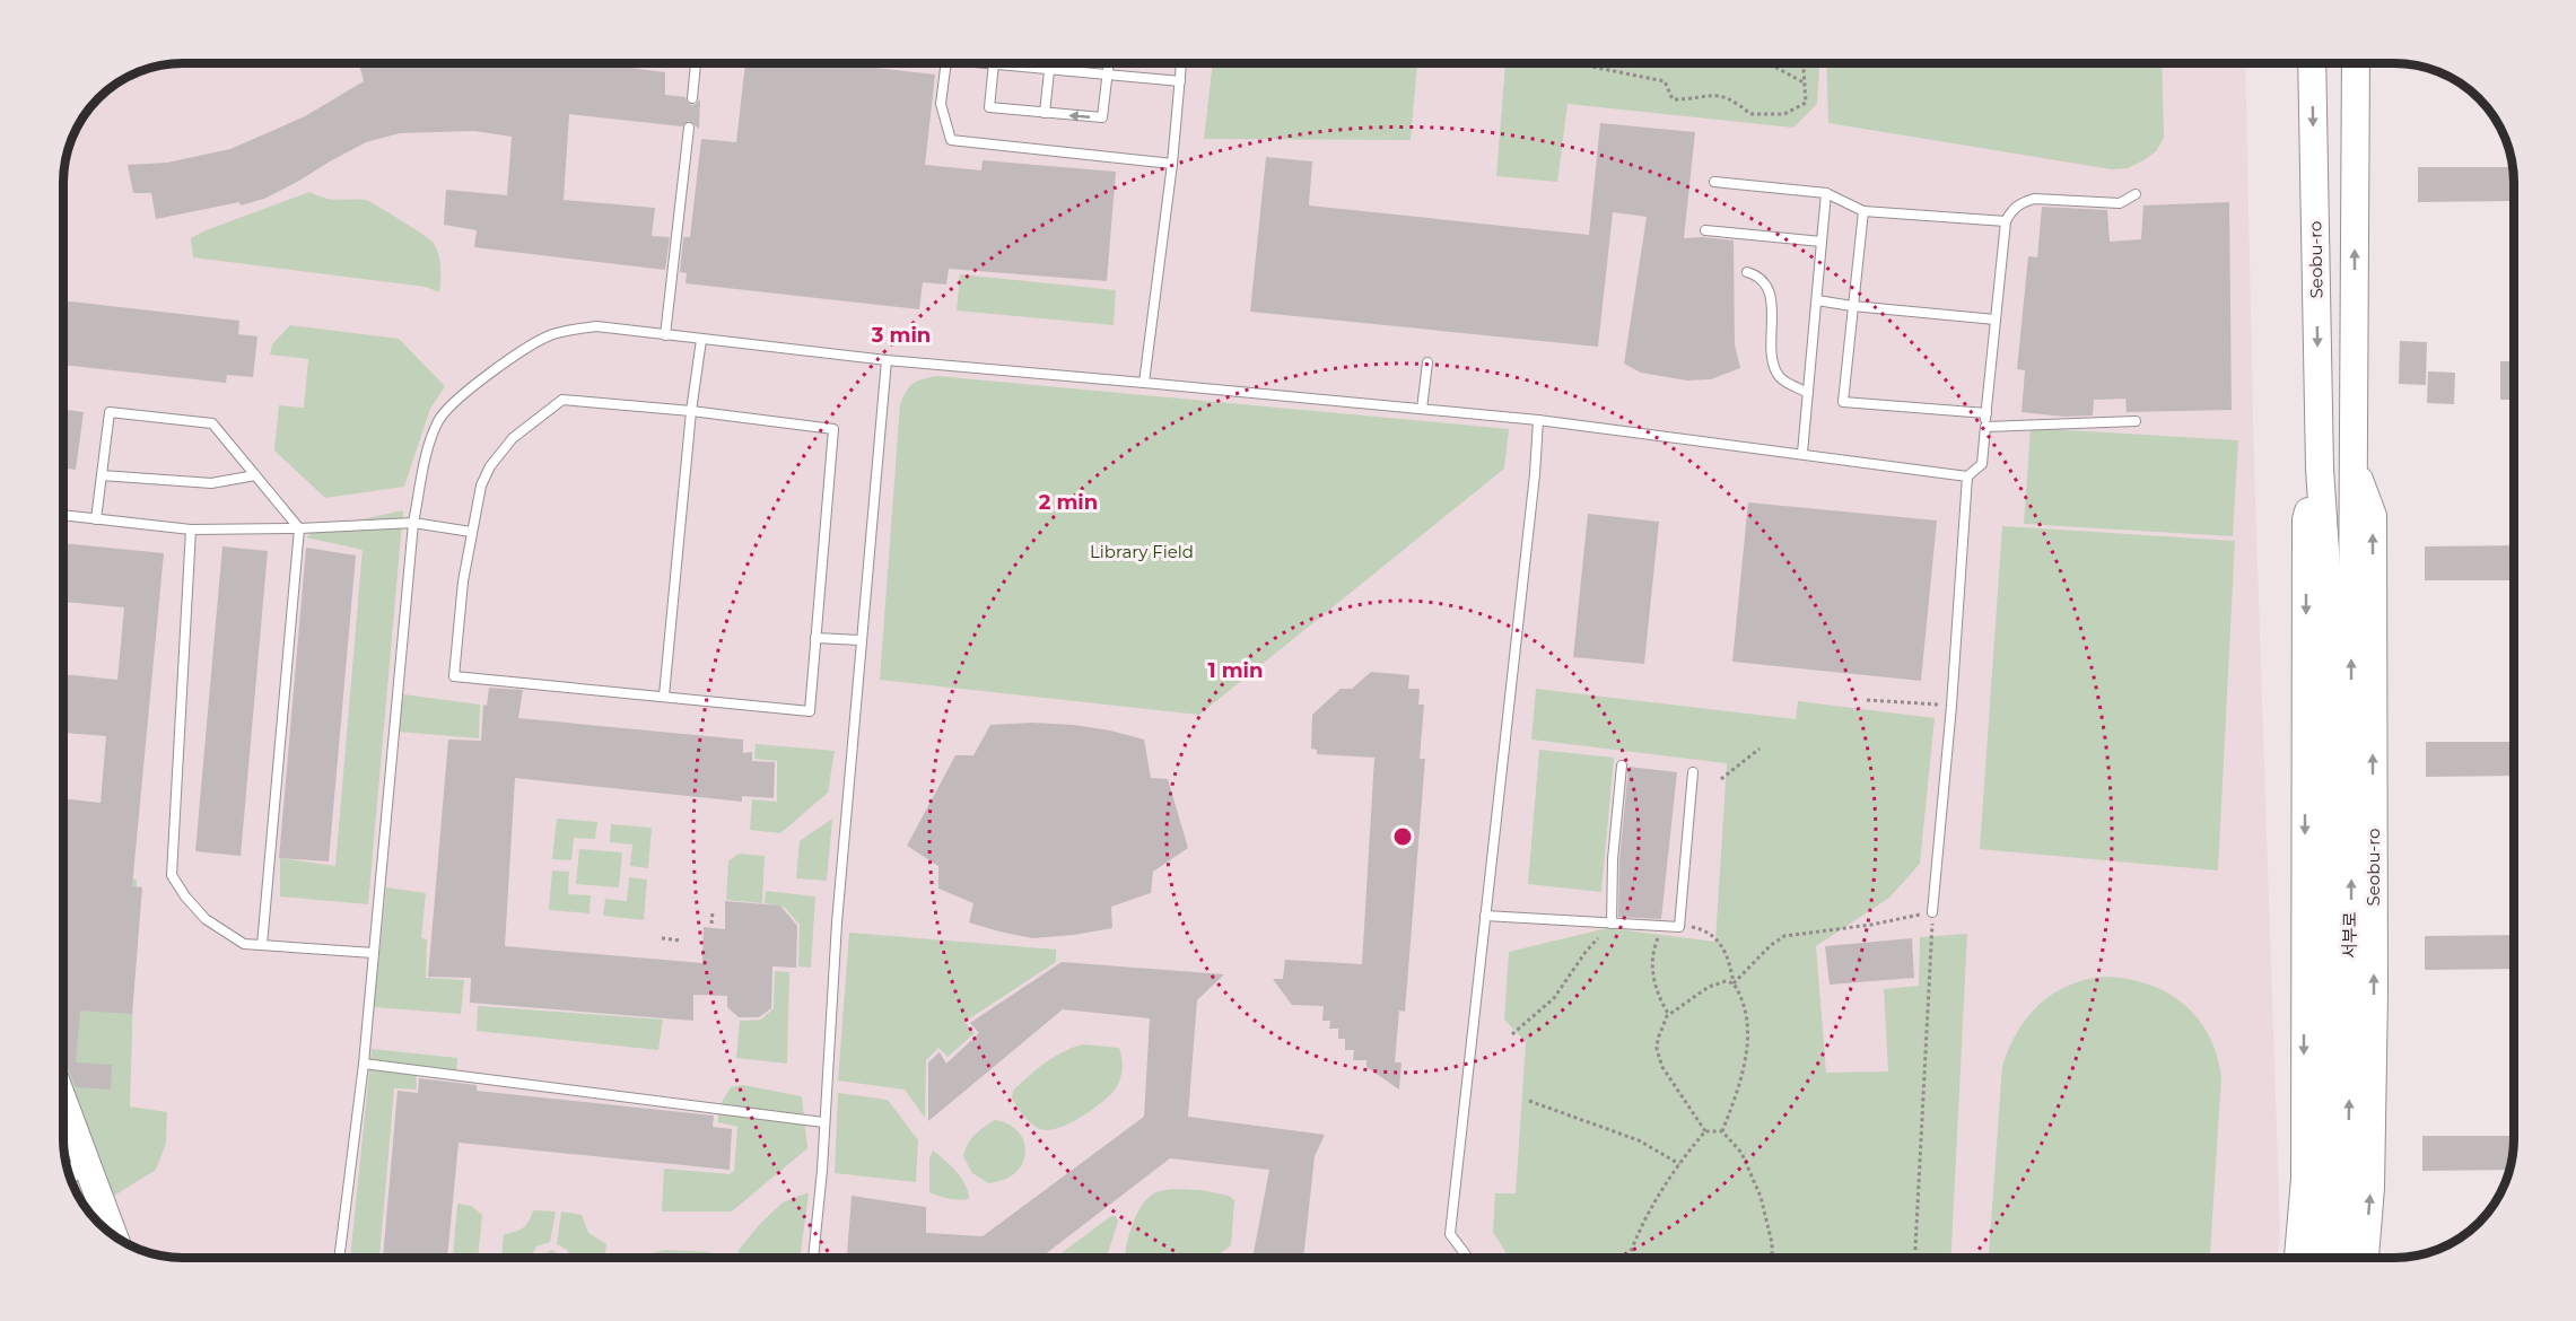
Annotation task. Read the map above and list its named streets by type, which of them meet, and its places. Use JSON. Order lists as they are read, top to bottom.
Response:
{
  "streets": {
    "main road": ["Seobu-ro", "서부로"]
  },
  "crossings": [
    ["Seobu-ro", "서부로"]
  ],
  "parks": ["Library Field"],
  "rings": ["3 min", "2 min", "1 min"]
}
